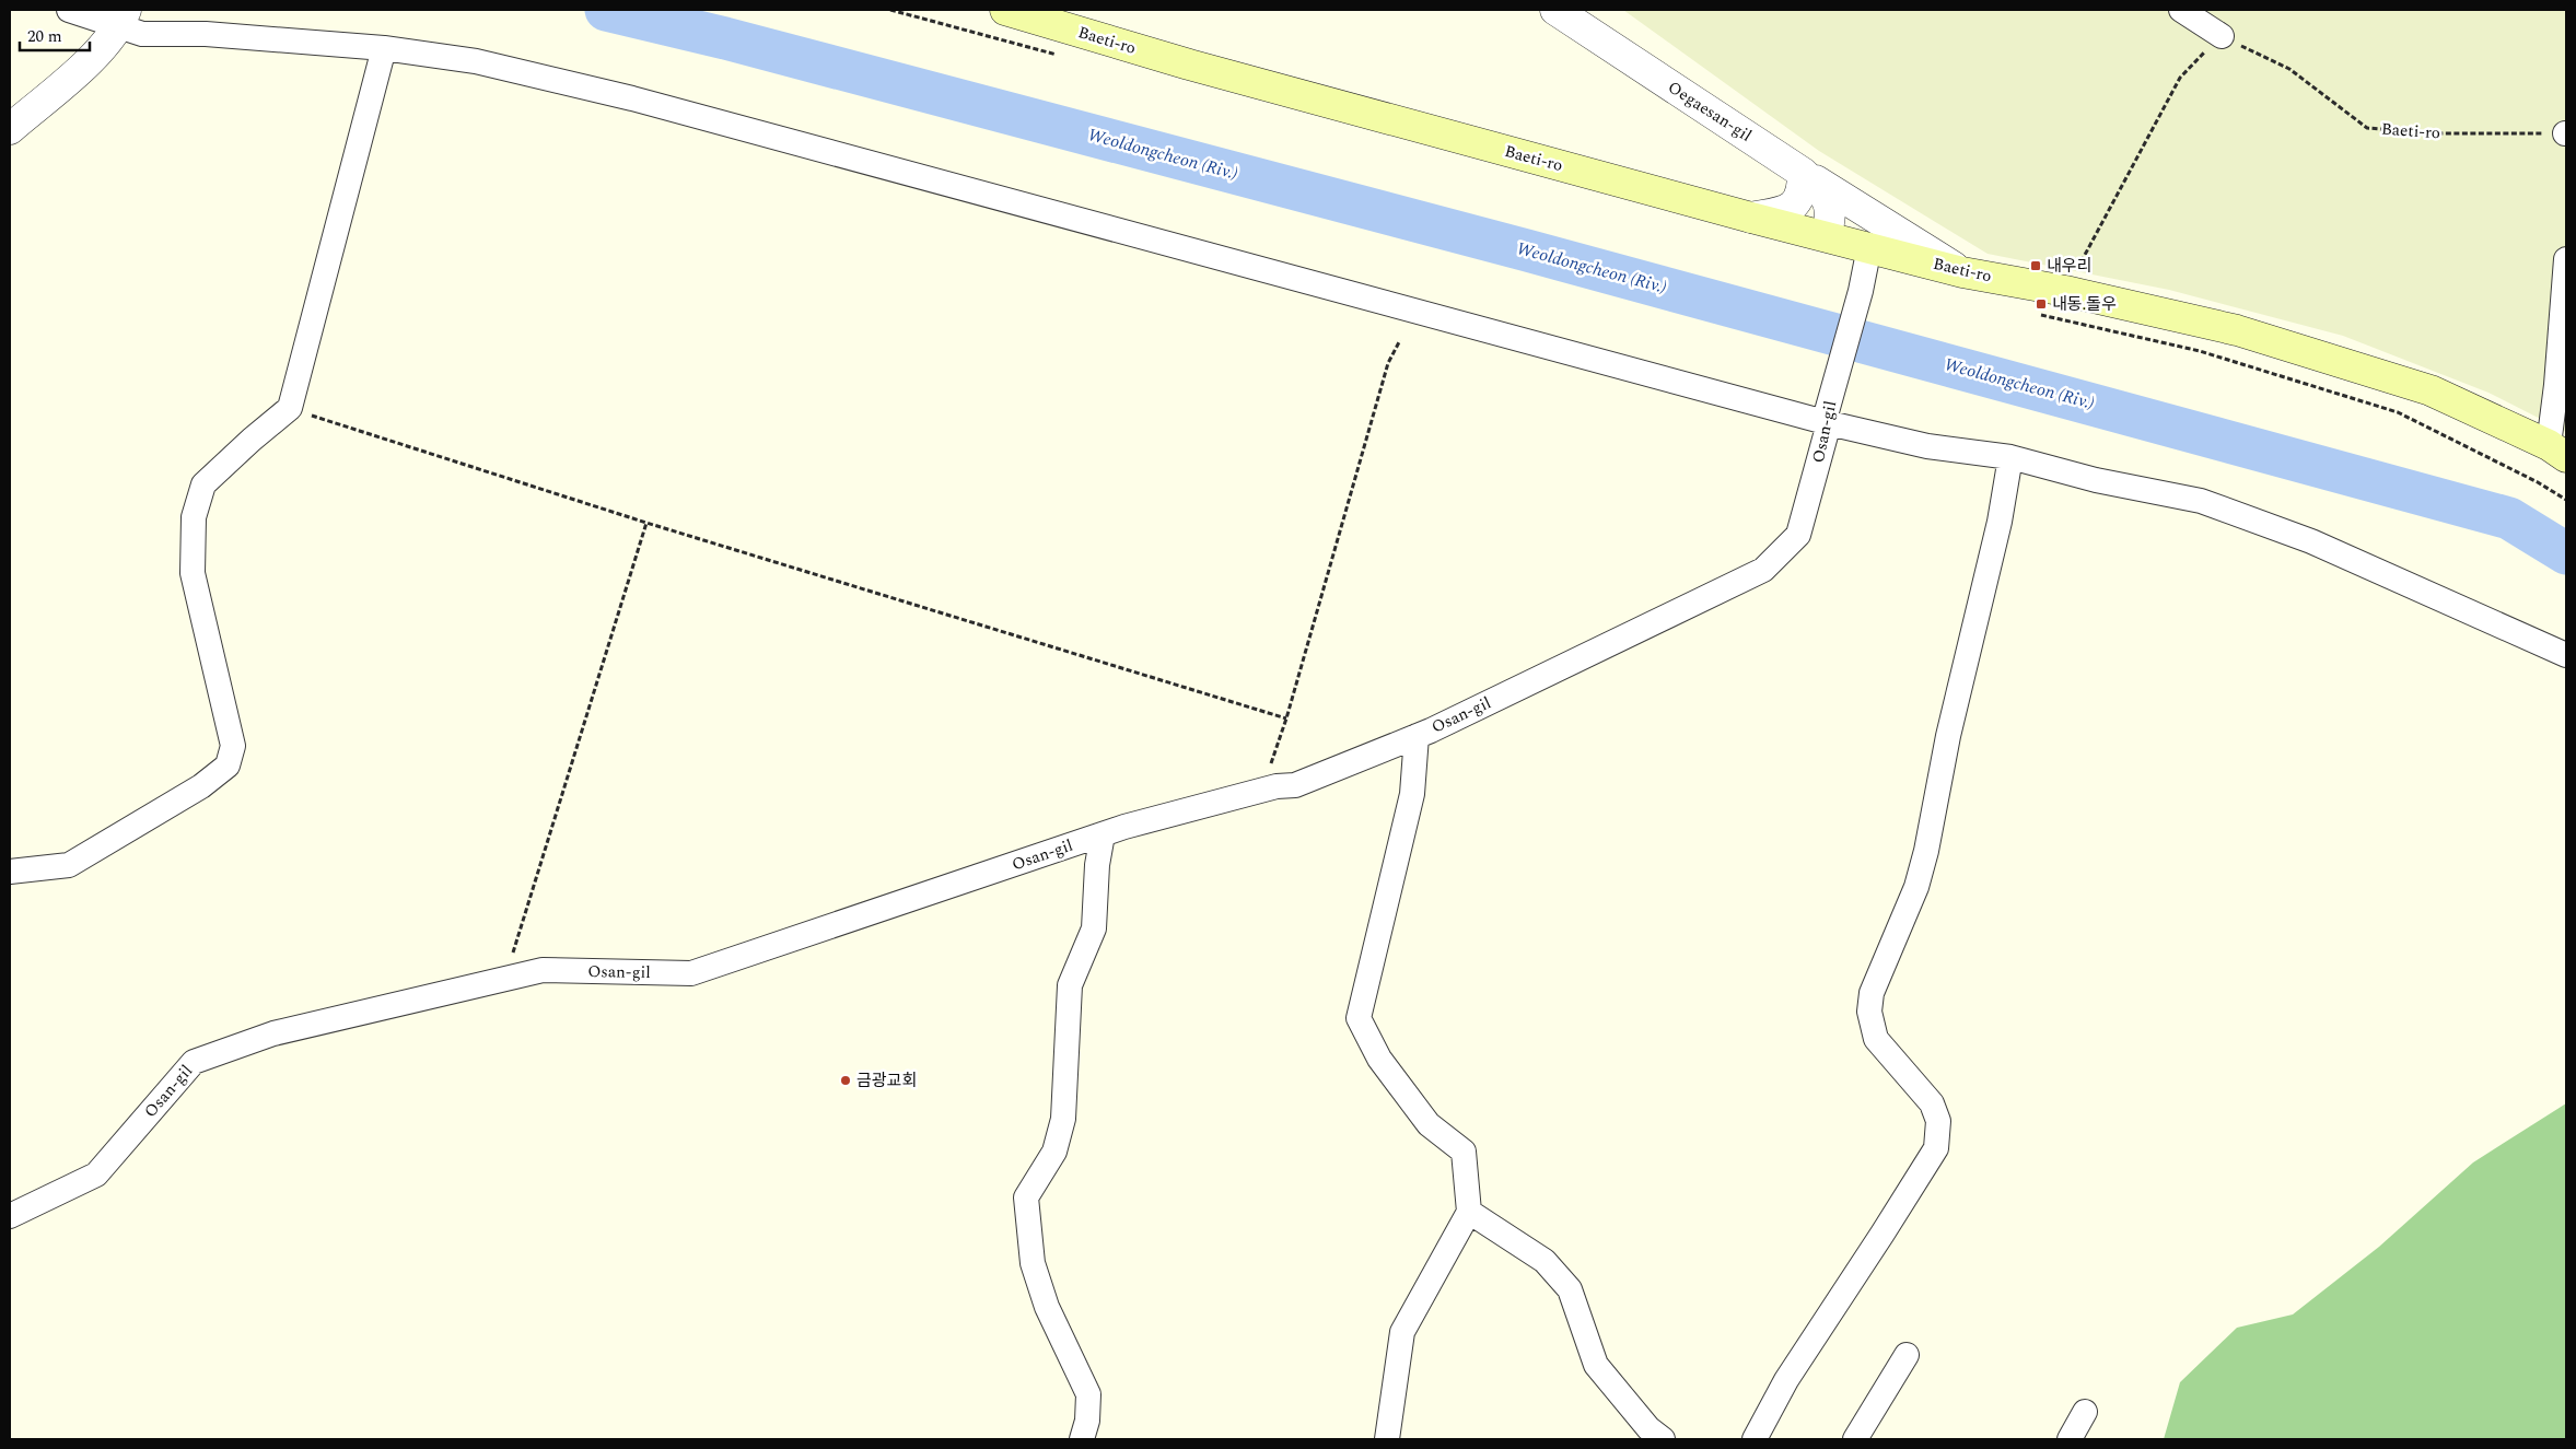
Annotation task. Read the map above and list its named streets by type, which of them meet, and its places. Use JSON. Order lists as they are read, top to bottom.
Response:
{
  "streets": {
    "main road": ["Baeti-ro"],
    "street": ["Oegaesan-gil", "Osan-gil"]
  },
  "crossings": [
    ["Baeti-ro", "Oegaesan-gil"],
    ["Baeti-ro", "Osan-gil"]
  ],
  "water": ["Weoldongcheon (Riv.)"],
  "places": {
    "transit": ["내우리", "내동.돌우"],
    "other": ["금광교회"]
  },
  "scale_bar": "20 m"
}
